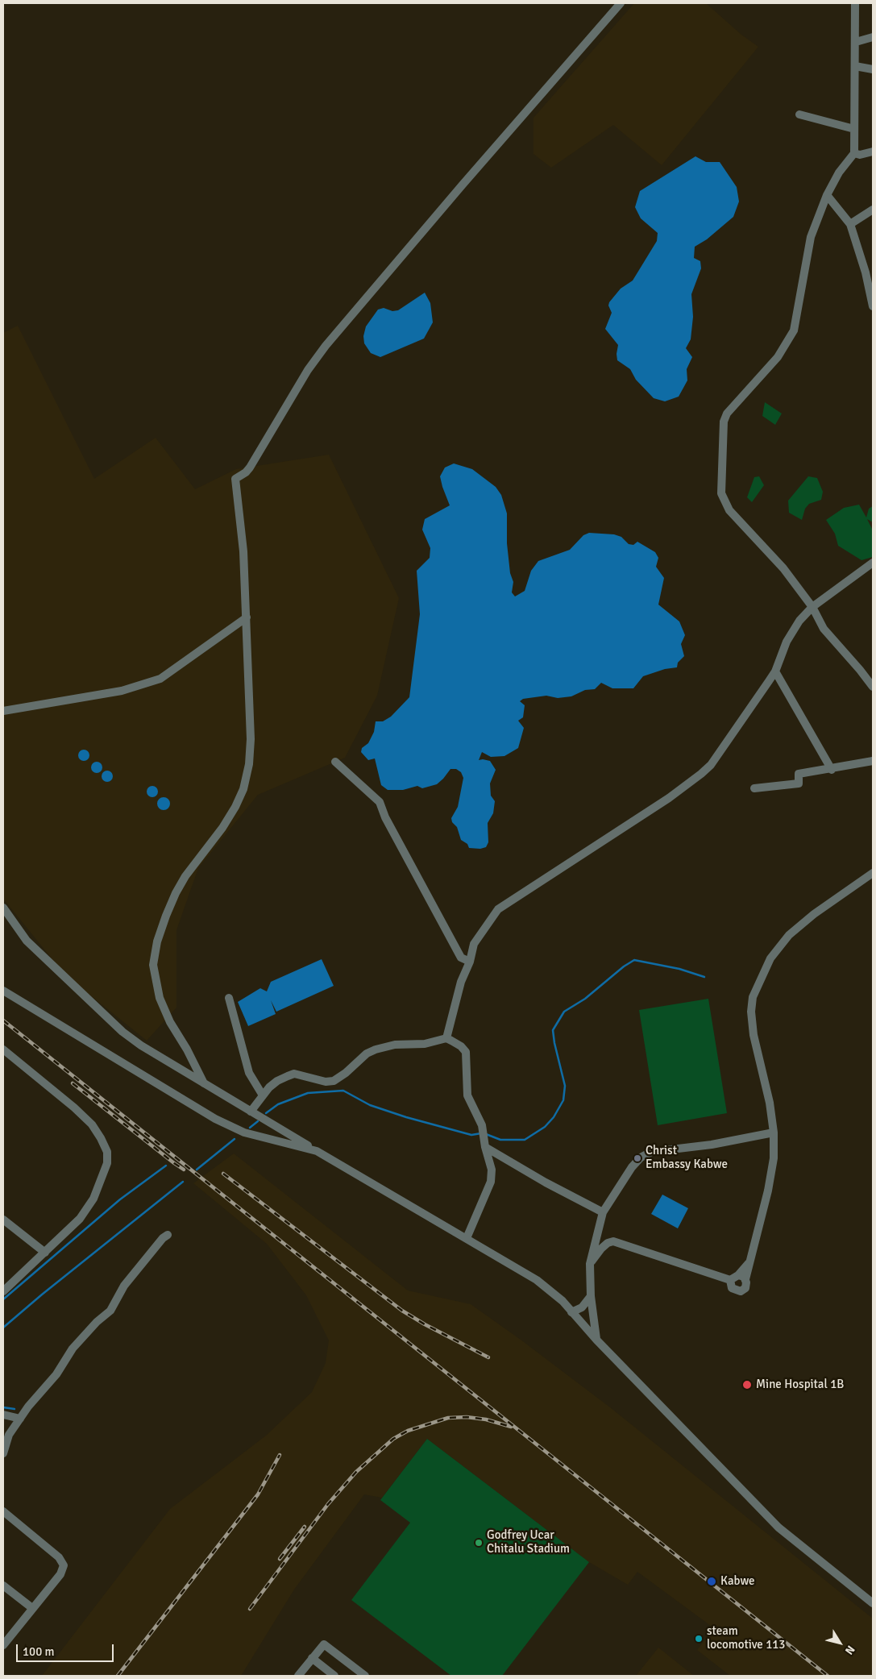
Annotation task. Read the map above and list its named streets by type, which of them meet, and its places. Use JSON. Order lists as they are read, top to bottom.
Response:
{
  "places": [
    "Christ Embassy Kabwe",
    "Mine Hospital 1B",
    "Godfrey Ucar Chitalu Stadium",
    "Kabwe",
    "steam locomotive 113"
  ],
  "scale_bar": "100 m",
  "north": "bottom right"
}
